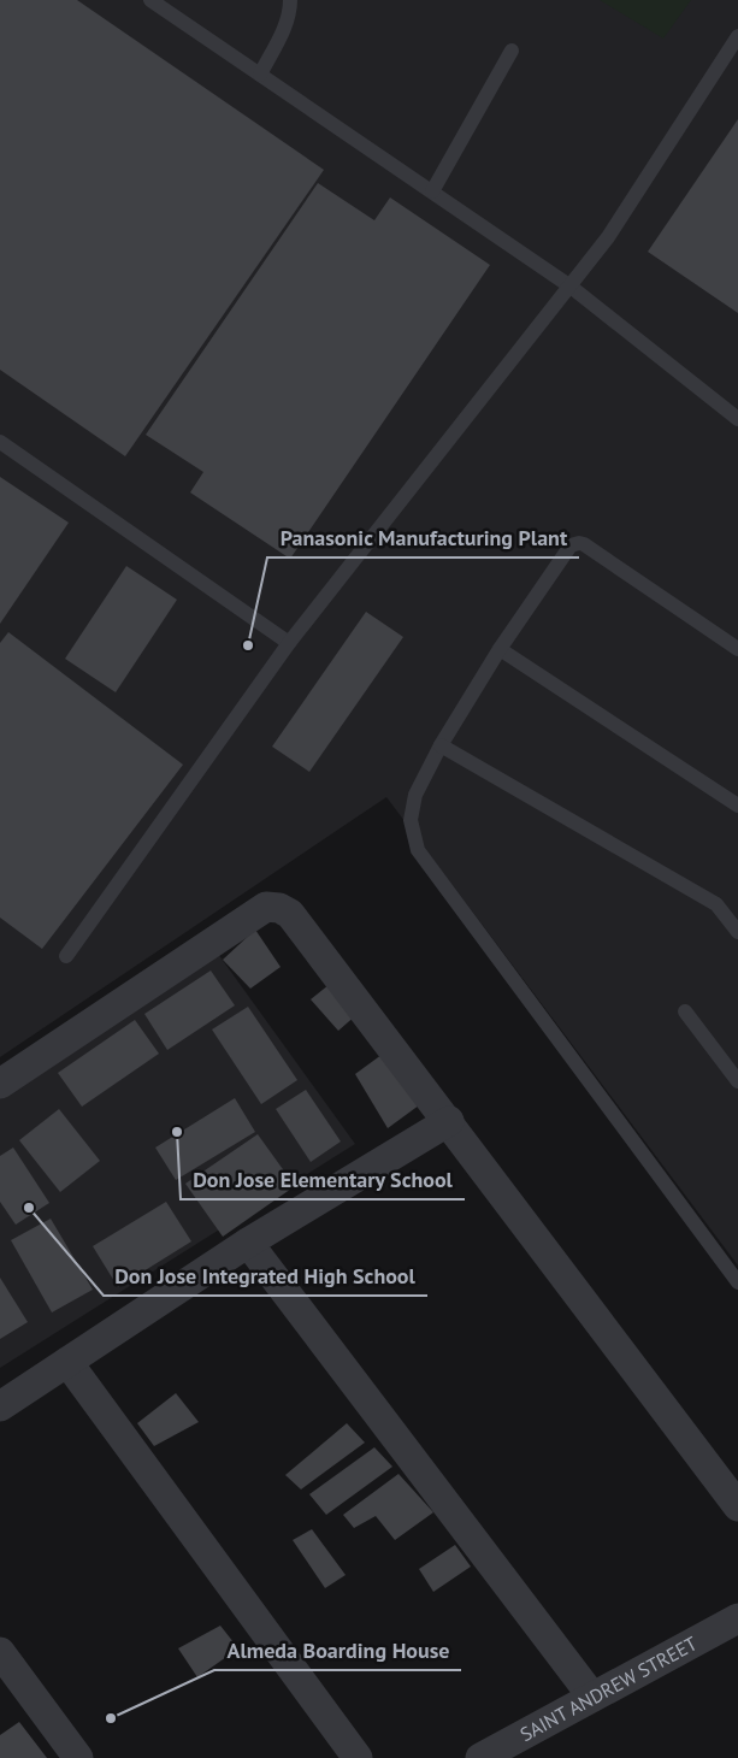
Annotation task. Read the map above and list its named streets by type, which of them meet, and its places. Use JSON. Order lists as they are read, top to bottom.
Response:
{
  "streets": {
    "street": ["SAINT ANDREW STREET"]
  },
  "places": [
    "Panasonic Manufacturing Plant",
    "Don Jose Elementary School",
    "Don Jose Integrated High School",
    "Almeda Boarding House"
  ]
}
